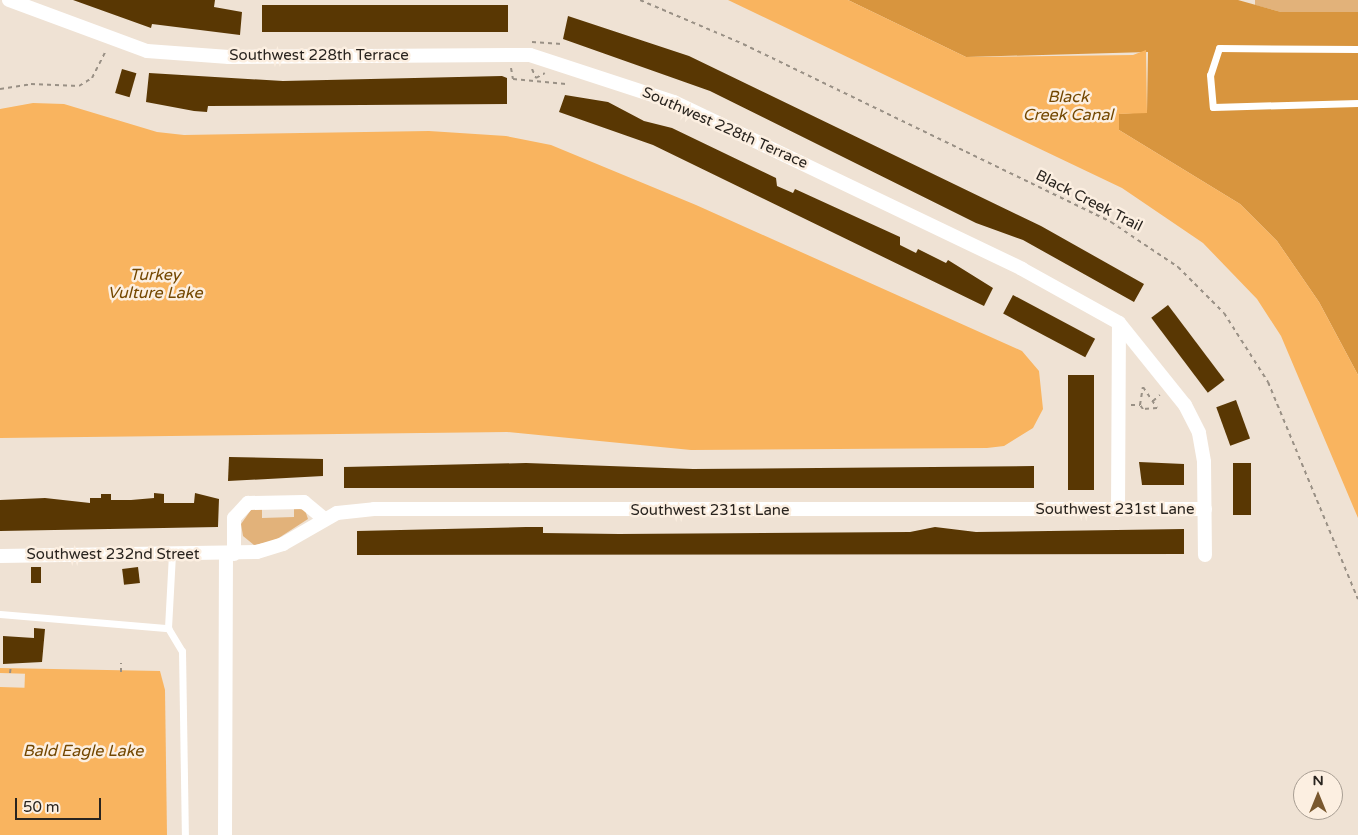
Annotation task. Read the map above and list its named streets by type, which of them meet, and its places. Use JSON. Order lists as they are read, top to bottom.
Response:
{
  "streets": {
    "street": ["Southwest 228th Terrace", "Southwest 231st Lane", "Southwest 232nd Street"],
    "path": ["Black Creek Trail"]
  },
  "crossings": [
    ["Southwest 231st Lane", "Southwest 232nd Street"]
  ],
  "water": ["Black Creek Canal", "Turkey Vulture Lake", "Bald Eagle Lake"],
  "scale_bar": "50 m",
  "north": "top"
}
